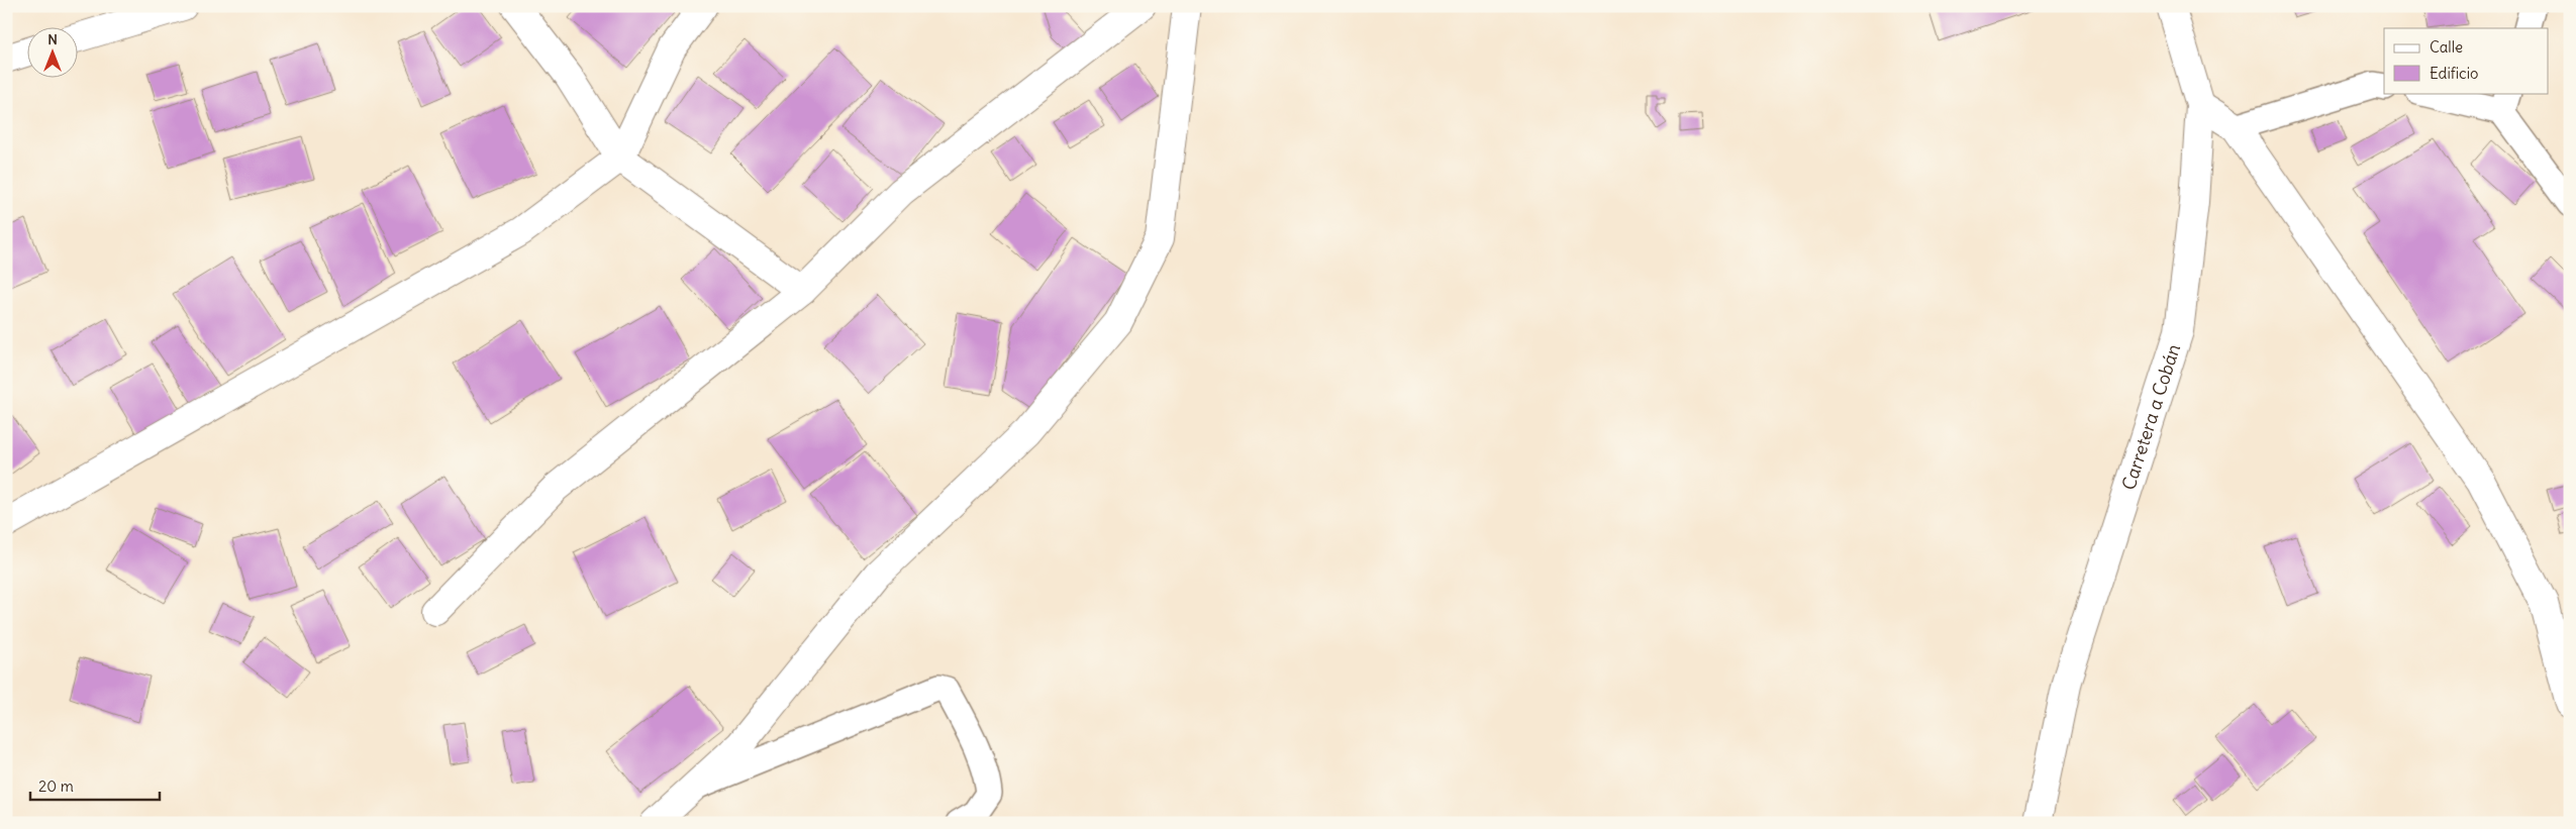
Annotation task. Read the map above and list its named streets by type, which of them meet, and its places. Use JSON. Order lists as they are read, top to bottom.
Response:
{
  "streets": {
    "street": ["Carretera a Cobán"]
  },
  "legend": ["Calle", "Edificio"],
  "scale_bar": "20 m",
  "north": "top"
}
